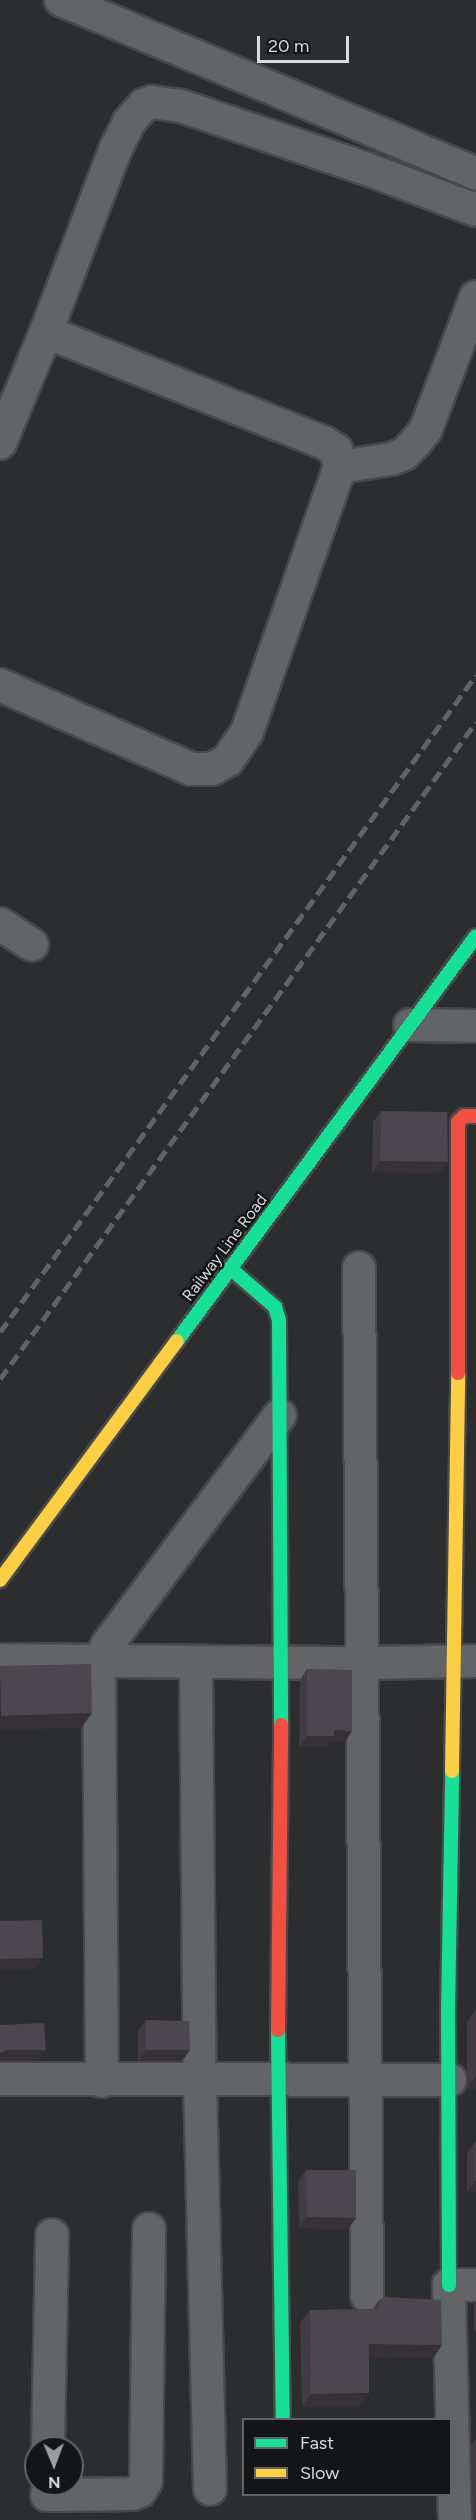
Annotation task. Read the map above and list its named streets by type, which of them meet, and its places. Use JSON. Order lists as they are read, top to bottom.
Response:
{
  "streets": {
    "street": ["Railway Line Road"]
  },
  "legend": ["Fast", "Slow"],
  "scale_bar": "20 m",
  "north": "bottom"
}
